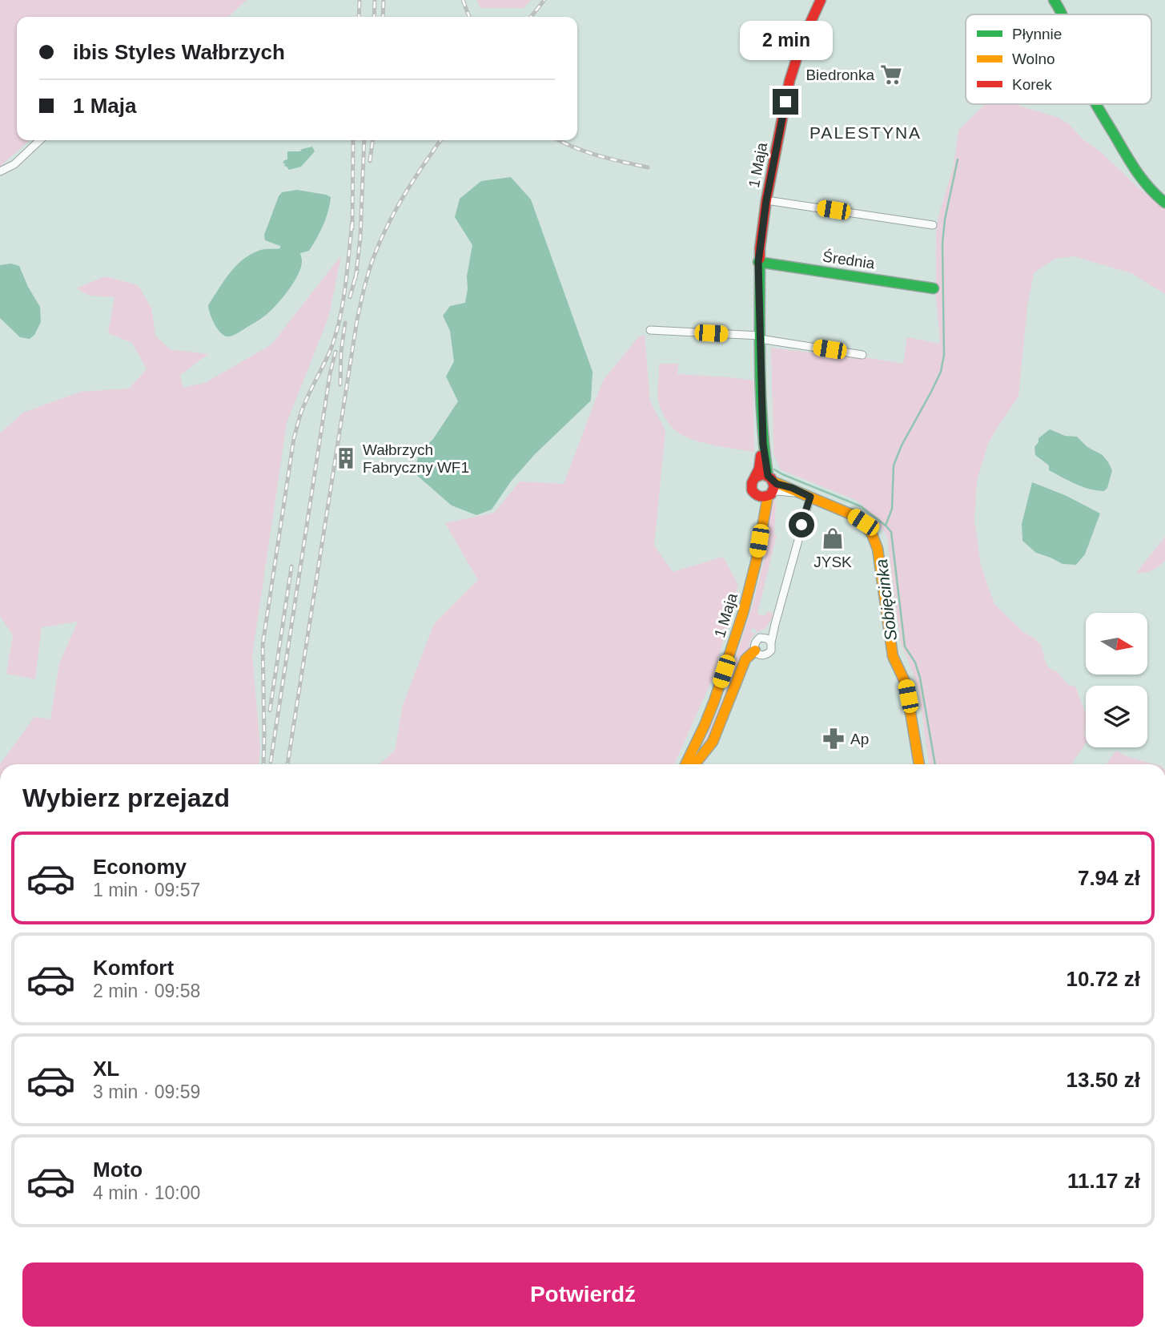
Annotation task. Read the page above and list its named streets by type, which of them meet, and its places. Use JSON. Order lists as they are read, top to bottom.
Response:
{
  "streets": {
    "main road": ["1 Maja", "Średnia"]
  },
  "crossings": [
    ["1 Maja", "Średnia"]
  ],
  "districts": ["PALESTYNA"],
  "water": ["Sobięcinka"],
  "places": {
    "supermarket": ["Biedronka"],
    "building": ["Wałbrzych Fabryczny WF1"],
    "shop": ["JYSK"],
    "pharmacy": ["Ap"]
  },
  "legend": ["Płynnie", "Wolno", "Korek"],
  "north": "right",
  "page": {
    "banner": ["ibis Styles Wałbrzych", "1 Maja"],
    "bubble": "2 min",
    "heading": "Wybierz przejazd",
    "list": [
      {
        "name": "Economy",
        "note": "1 min · 09:57",
        "value": "7.94 zł"
      },
      {
        "name": "Komfort",
        "note": "2 min · 09:58",
        "value": "10.72 zł"
      },
      {
        "name": "XL",
        "note": "3 min · 09:59",
        "value": "13.50 zł"
      },
      {
        "name": "Moto",
        "note": "4 min · 10:00",
        "value": "11.17 zł"
      }
    ],
    "buttons": "Potwierdź"
  }
}
